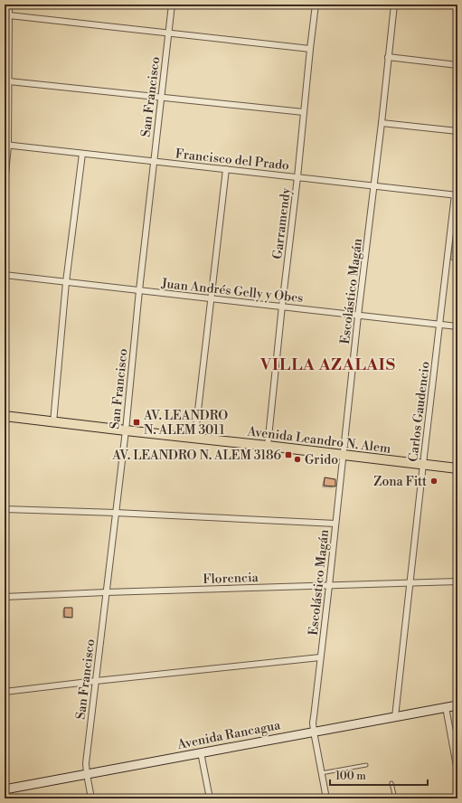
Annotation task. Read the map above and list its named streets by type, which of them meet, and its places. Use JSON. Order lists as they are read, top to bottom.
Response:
{
  "streets": {
    "main road": ["Avenida Leandro N. Alem", "Avenida Rancagua"],
    "street": [
      "San Francisco",
      "Francisco del Prado",
      "Garramendy",
      "Juan Andrés Gelly y Obes",
      "Escolástico Magán",
      "Carlos Gaudencio",
      "Florencia"
    ]
  },
  "crossings": [
    ["San Francisco", "Francisco del Prado"],
    ["San Francisco", "Juan Andrés Gelly y Obes"],
    ["San Francisco", "Avenida Leandro N. Alem"],
    ["San Francisco", "Florencia"],
    ["San Francisco", "Avenida Rancagua"],
    ["Francisco del Prado", "Garramendy"],
    ["Francisco del Prado", "Escolástico Magán"],
    ["Francisco del Prado", "Carlos Gaudencio"],
    ["Garramendy", "Juan Andrés Gelly y Obes"],
    ["Garramendy", "Avenida Leandro N. Alem"],
    ["Juan Andrés Gelly y Obes", "Escolástico Magán"],
    ["Juan Andrés Gelly y Obes", "Carlos Gaudencio"],
    ["Escolástico Magán", "Avenida Leandro N. Alem"],
    ["Escolástico Magán", "Florencia"],
    ["Escolástico Magán", "Avenida Rancagua"],
    ["Carlos Gaudencio", "Avenida Leandro N. Alem"],
    ["Carlos Gaudencio", "Florencia"],
    ["Carlos Gaudencio", "Avenida Rancagua"]
  ],
  "districts": ["VILLA AZALAIS"],
  "places": {
    "transit": ["AV. LEANDRO N. ALEM 3011", "AV. LEANDRO N. ALEM 3186"],
    "other": ["Grido", "Zona Fitt"]
  },
  "scale_bar": "100 m"
}
